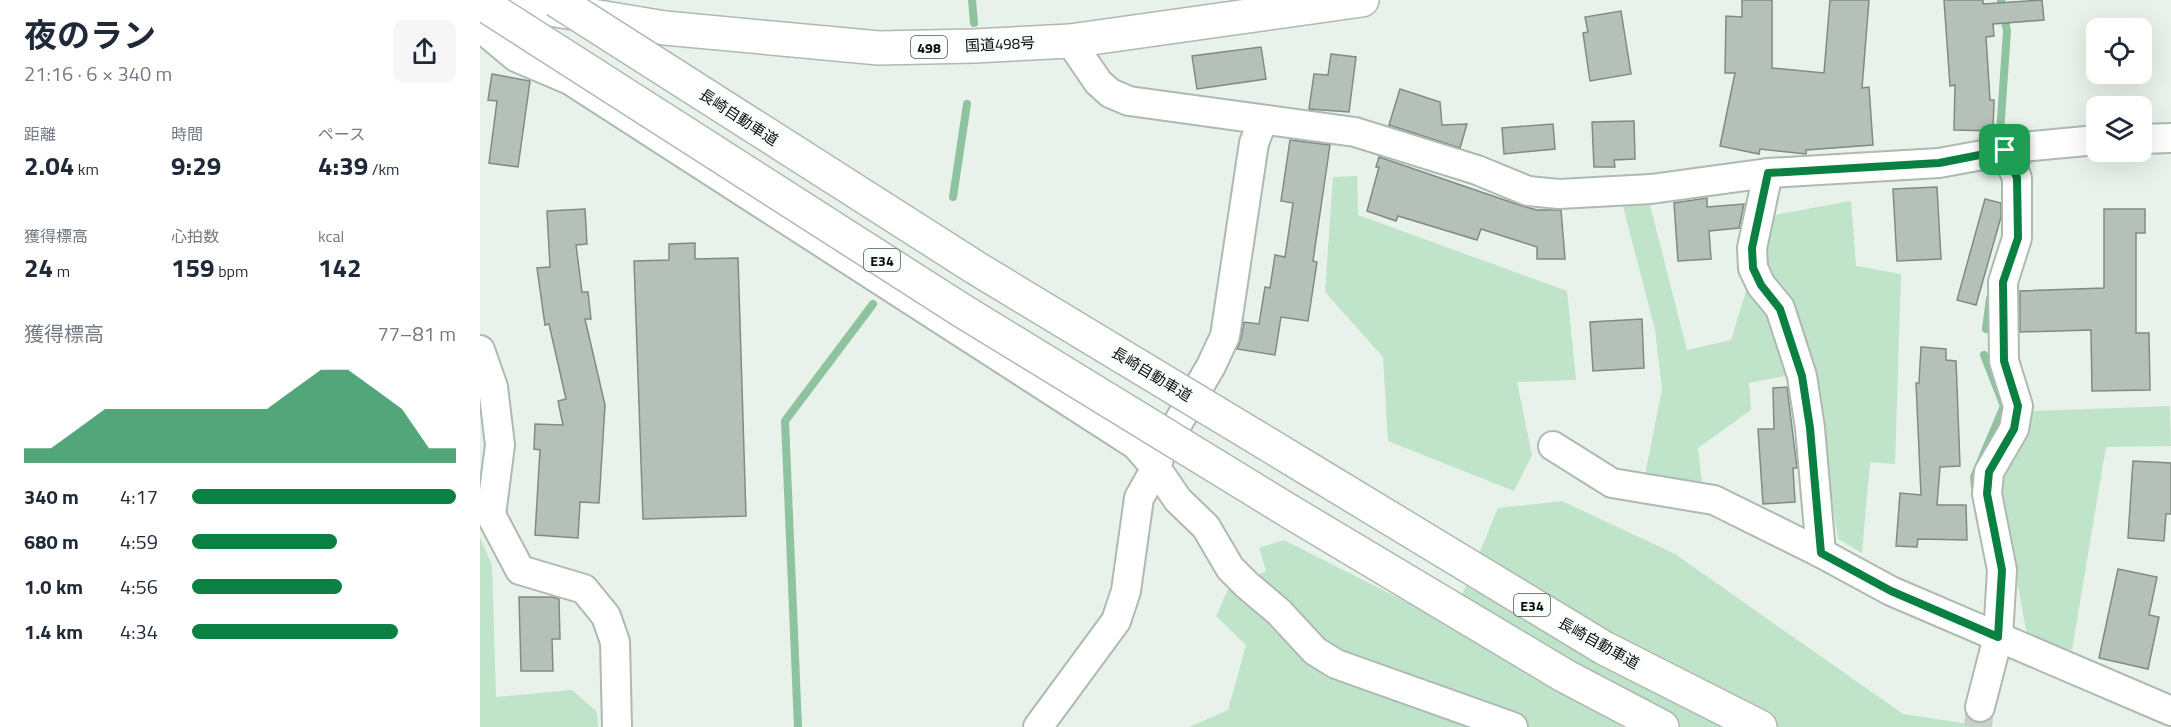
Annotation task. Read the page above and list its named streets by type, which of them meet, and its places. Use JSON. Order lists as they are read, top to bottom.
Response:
{
  "streets": {
    "highway": [
      "国道498号",
      "498",
      "長崎自動車道",
      "E34"
    ]
  },
  "crossings": [
    ["国道498号", "長崎自動車道"]
  ],
  "page": {
    "heading": ["夜のラン", "21:16 · 6 × 340 m"],
    "stats": [
      ["距離", "2.04 km"],
      ["時間", "9:29"],
      ["ペース", "4:39 /km"],
      ["獲得標高", "24 m"],
      ["心拍数", "159 bpm"],
      ["kcal", "142"]
    ],
    "chart": ["獲得標高", "77–81 m"],
    "list": [
      {
        "name": "340 m",
        "note": "4:17"
      },
      {
        "name": "680 m",
        "note": "4:59"
      },
      {
        "name": "1.0 km",
        "note": "4:56"
      },
      {
        "name": "1.4 km",
        "note": "4:34"
      }
    ]
  }
}
